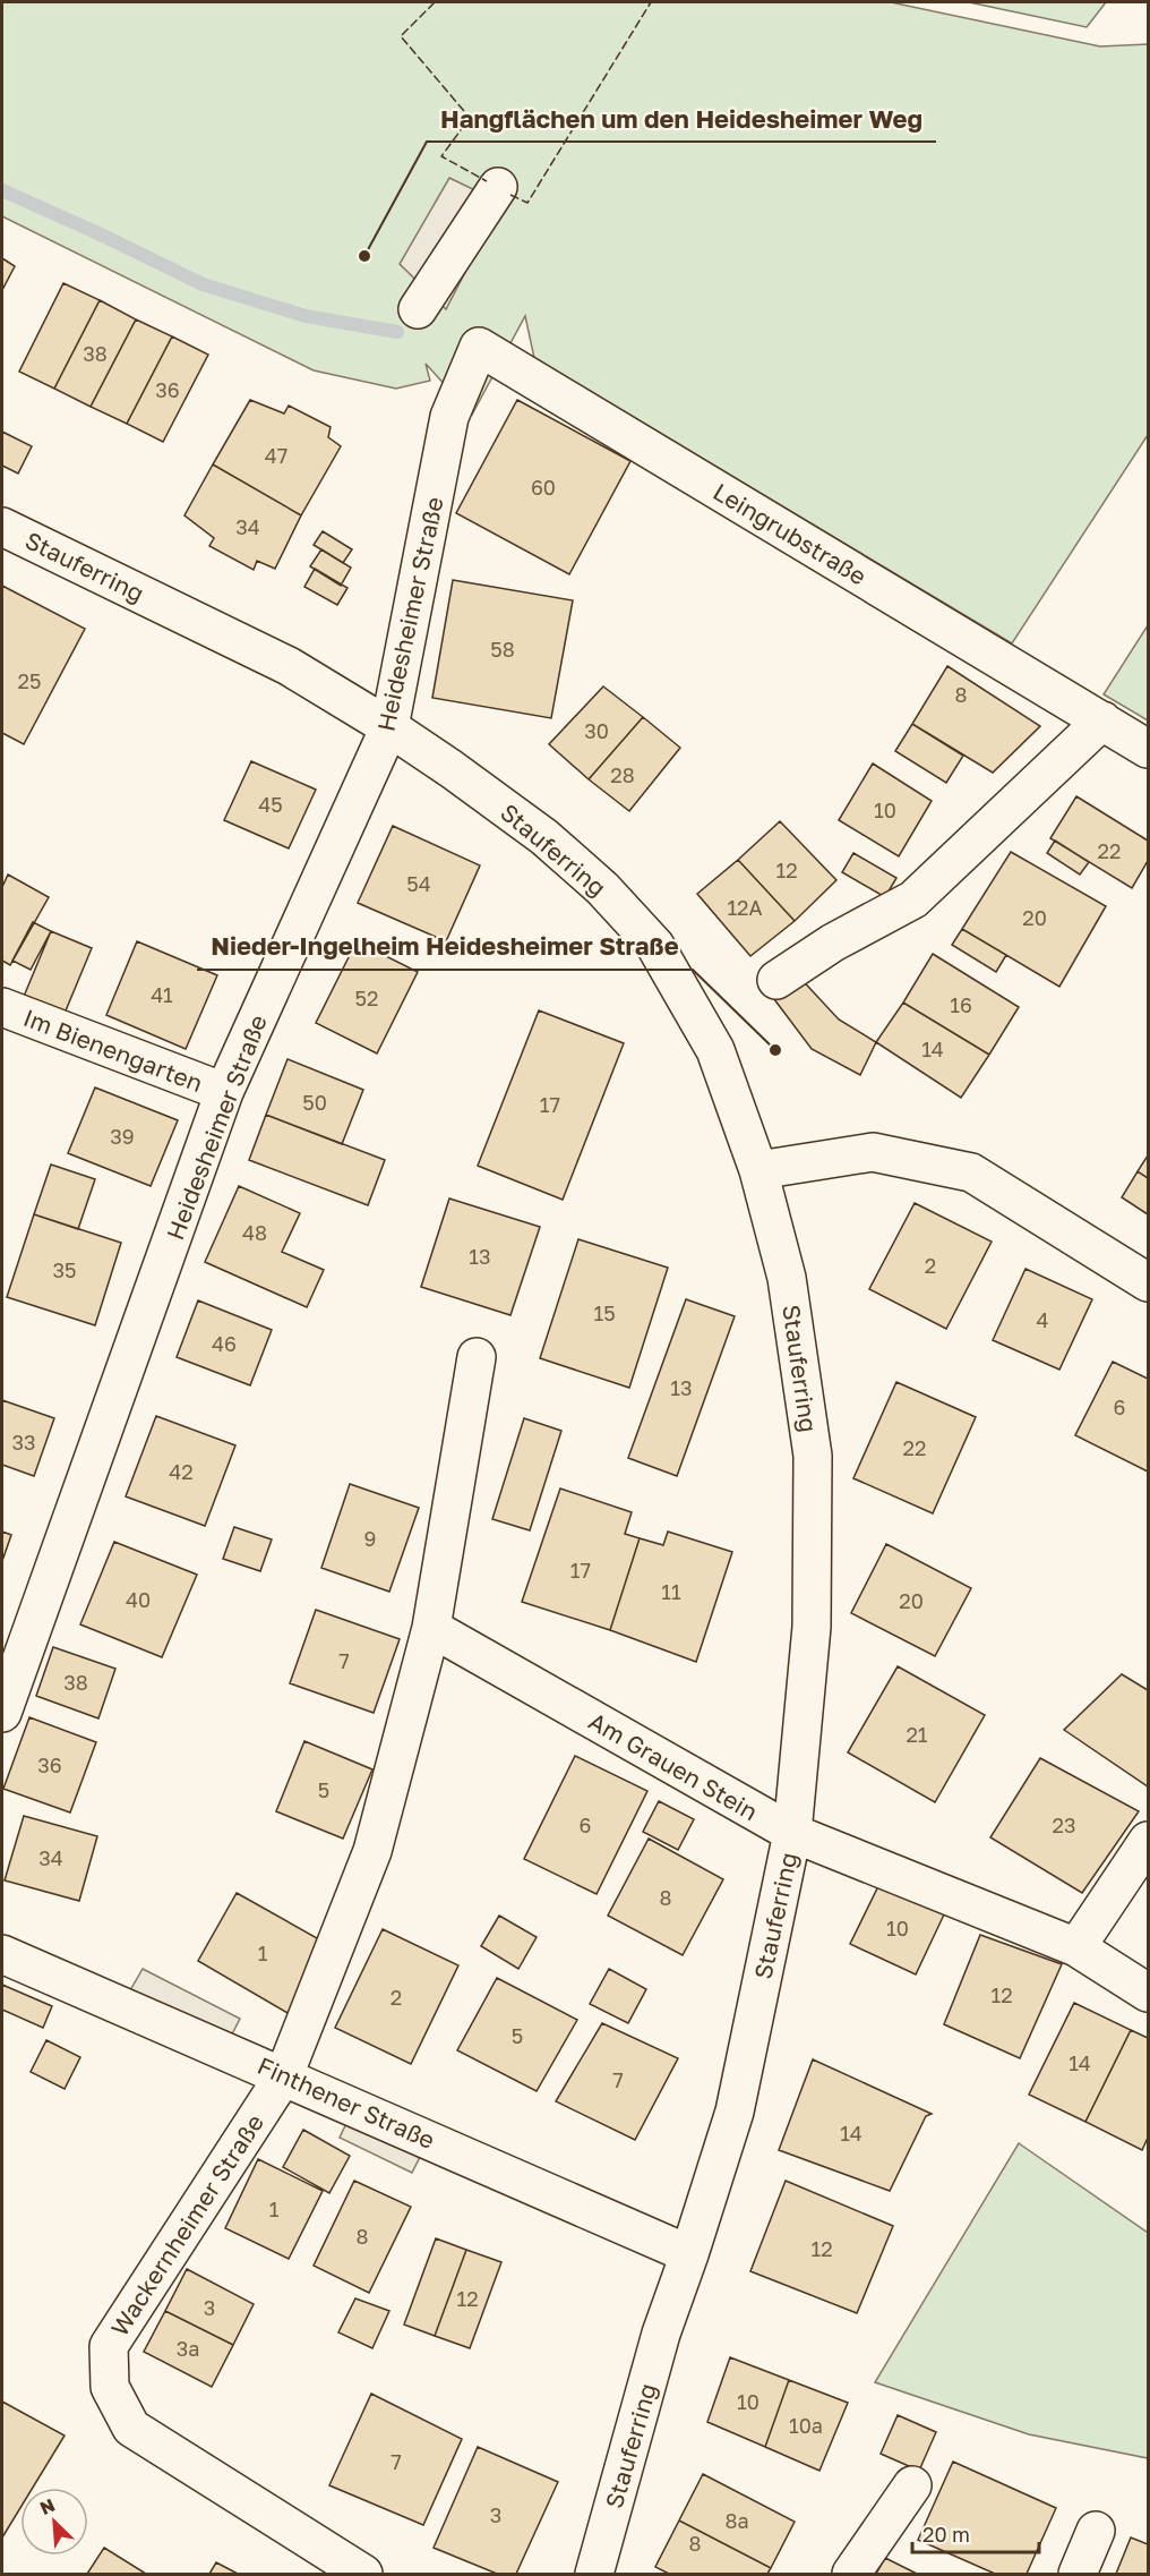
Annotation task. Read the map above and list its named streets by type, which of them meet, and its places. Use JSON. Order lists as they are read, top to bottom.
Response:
{
  "streets": {
    "street": [
      "Leingrubstraße",
      "Stauferring",
      "Heidesheimer Straße",
      "Im Bienengarten",
      "Am Grauen Stein",
      "Finthener Straße",
      "Wackernheimer Straße"
    ]
  },
  "crossings": [
    ["Leingrubstraße", "Heidesheimer Straße"],
    ["Stauferring", "Heidesheimer Straße"],
    ["Stauferring", "Am Grauen Stein"],
    ["Stauferring", "Finthener Straße"],
    ["Heidesheimer Straße", "Im Bienengarten"],
    ["Finthener Straße", "Wackernheimer Straße"]
  ],
  "places": ["Hangflächen um den Heidesheimer Weg", "Nieder-Ingelheim Heidesheimer Straße"],
  "house_numbers": [
    "38",
    "36",
    "47",
    "60",
    "34",
    "58",
    "25",
    "8",
    "30",
    "28",
    "45",
    "10",
    "22",
    "12",
    "54",
    "12A",
    "20",
    "41",
    "52",
    "16",
    "14",
    "50",
    "17",
    "39",
    "48",
    "13",
    "2",
    "35",
    "15",
    "4",
    "46",
    "13",
    "6",
    "33",
    "22",
    "42",
    "9",
    "17",
    "11",
    "40",
    "20",
    "7",
    "38",
    "21",
    "36",
    "5",
    "6",
    "23",
    "34",
    "8",
    "10",
    "1",
    "12",
    "2",
    "5",
    "14",
    "7",
    "14",
    "1",
    "8",
    "12",
    "12",
    "3",
    "3a",
    "10",
    "10a",
    "7",
    "3",
    "8a",
    "8"
  ],
  "scale_bar": "20 m",
  "north": "top left"
}
